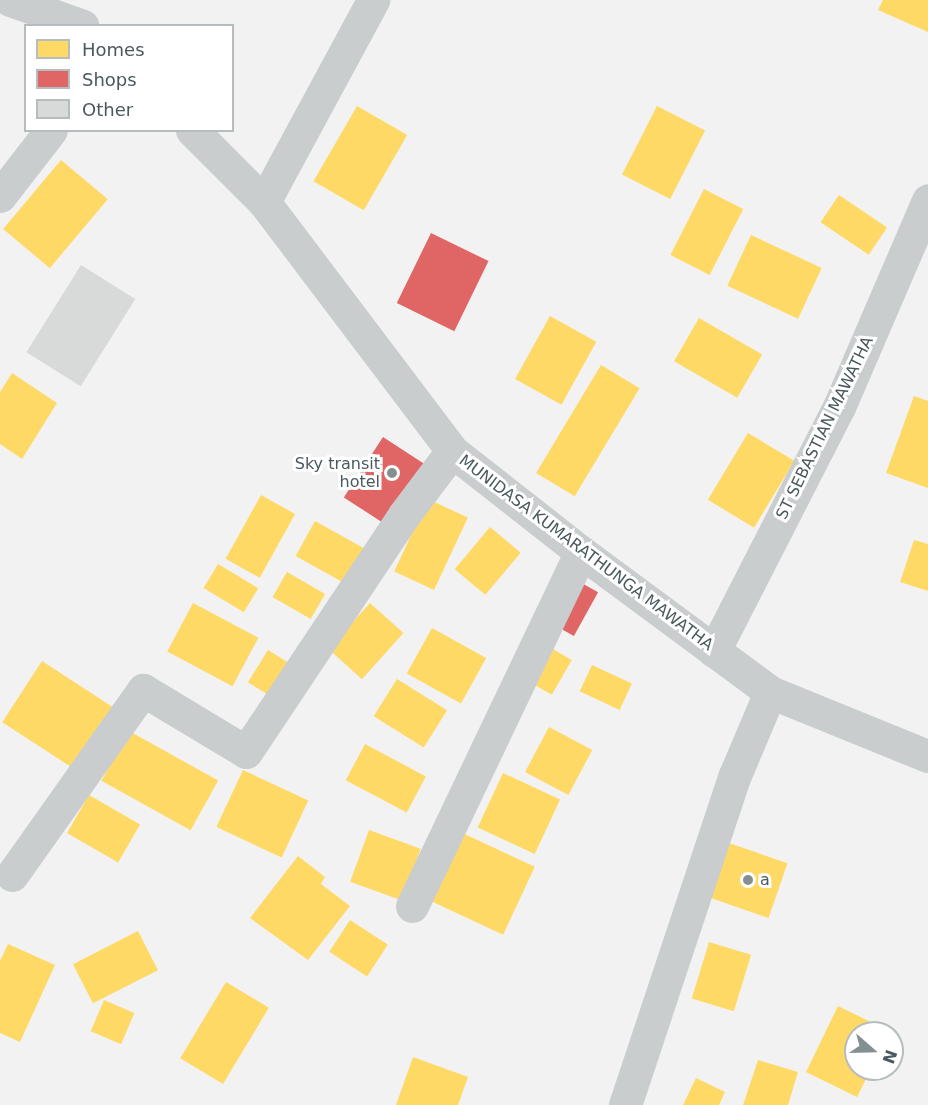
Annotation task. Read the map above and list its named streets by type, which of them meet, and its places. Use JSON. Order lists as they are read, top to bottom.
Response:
{
  "streets": {
    "street": ["ST SEBASTIAN MAWATHA", "MUNIDASA KUMARATHUNGA MAWATHA"]
  },
  "crossings": [
    ["ST SEBASTIAN MAWATHA", "MUNIDASA KUMARATHUNGA MAWATHA"]
  ],
  "places": ["Sky transit hotel", "a"],
  "legend": ["Homes", "Shops", "Other"],
  "north": "right"
}
